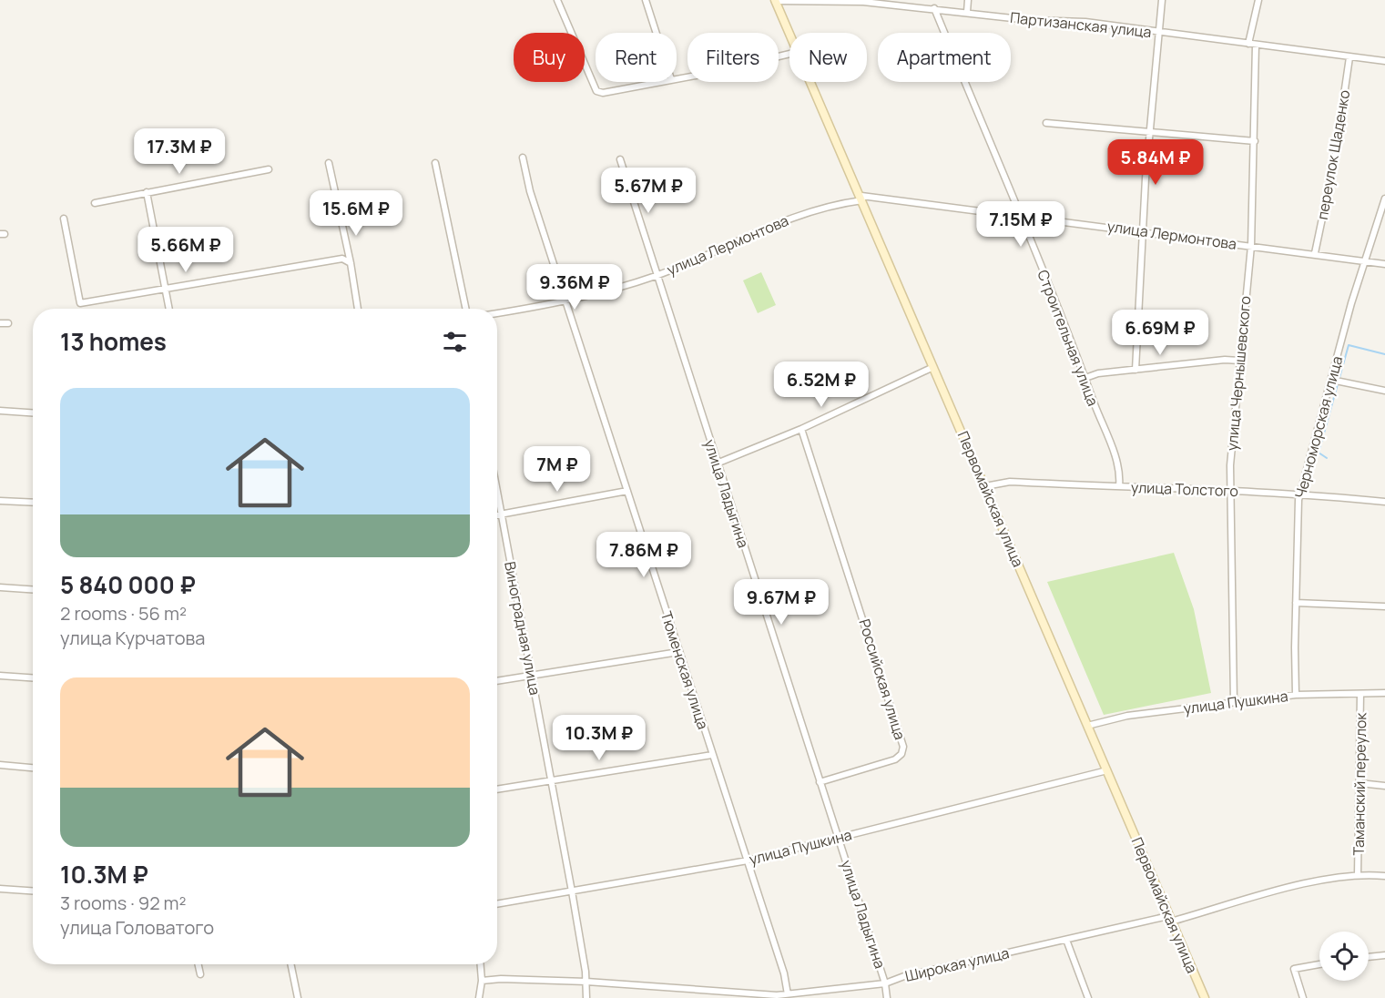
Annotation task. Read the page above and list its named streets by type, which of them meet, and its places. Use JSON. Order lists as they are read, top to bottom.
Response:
{
  "streets": {
    "street": [
      "Партизанская улица",
      "переулок Щаденко",
      "улица Лермонтова",
      "Строительная улица",
      "улица Чернышевского",
      "Черноморская улица",
      "улица Толстого",
      "улица Ладыгина",
      "Первомайская улица",
      "Виноградная улица",
      "Тюменская улица",
      "Российская улица",
      "улица Пушкина",
      "Таманский переулок",
      "Широкая улица"
    ]
  },
  "crossings": [
    ["Партизанская улица", "переулок Щаденко"],
    ["Партизанская улица", "Строительная улица"],
    ["Партизанская улица", "улица Чернышевского"],
    ["Партизанская улица", "Первомайская улица"],
    ["переулок Щаденко", "улица Лермонтова"],
    ["улица Лермонтова", "Строительная улица"],
    ["улица Лермонтова", "улица Чернышевского"],
    ["улица Лермонтова", "Черноморская улица"],
    ["улица Лермонтова", "улица Ладыгина"],
    ["улица Лермонтова", "Первомайская улица"],
    ["улица Лермонтова", "Тюменская улица"],
    ["Строительная улица", "улица Толстого"],
    ["улица Чернышевского", "улица Толстого"],
    ["улица Чернышевского", "улица Пушкина"],
    ["Черноморская улица", "улица Толстого"],
    ["Черноморская улица", "улица Пушкина"],
    ["улица Толстого", "Первомайская улица"],
    ["улица Ладыгина", "Российская улица"],
    ["улица Ладыгина", "улица Пушкина"],
    ["улица Ладыгина", "Широкая улица"],
    ["Первомайская улица", "улица Пушкина"],
    ["Первомайская улица", "Широкая улица"],
    ["Виноградная улица", "улица Пушкина"],
    ["Виноградная улица", "Широкая улица"],
    ["Тюменская улица", "улица Пушкина"],
    ["Тюменская улица", "Широкая улица"],
    ["улица Пушкина", "Таманский переулок"],
    ["Таманский переулок", "Широкая улица"]
  ],
  "page": {
    "chip": [
      "Buy",
      "Rent",
      "Filters",
      "New",
      "Apartment"
    ],
    "price": [
      "17.3M ₽",
      "5.84M ₽",
      "5.67M ₽",
      "15.6M ₽",
      "7.15M ₽",
      "5.66M ₽",
      "9.36M ₽",
      "6.69M ₽",
      "6.52M ₽",
      "7M ₽",
      "7.86M ₽",
      "9.67M ₽",
      "10.3M ₽"
    ],
    "heading": "13 homes",
    "list": [
      {
        "name": "5 840 000 ₽",
        "note": "2 rooms · 56 m² · улица Курчатова"
      },
      {
        "name": "10.3M ₽",
        "note": "3 rooms · 92 m² · улица Головатого"
      }
    ]
  }
}
